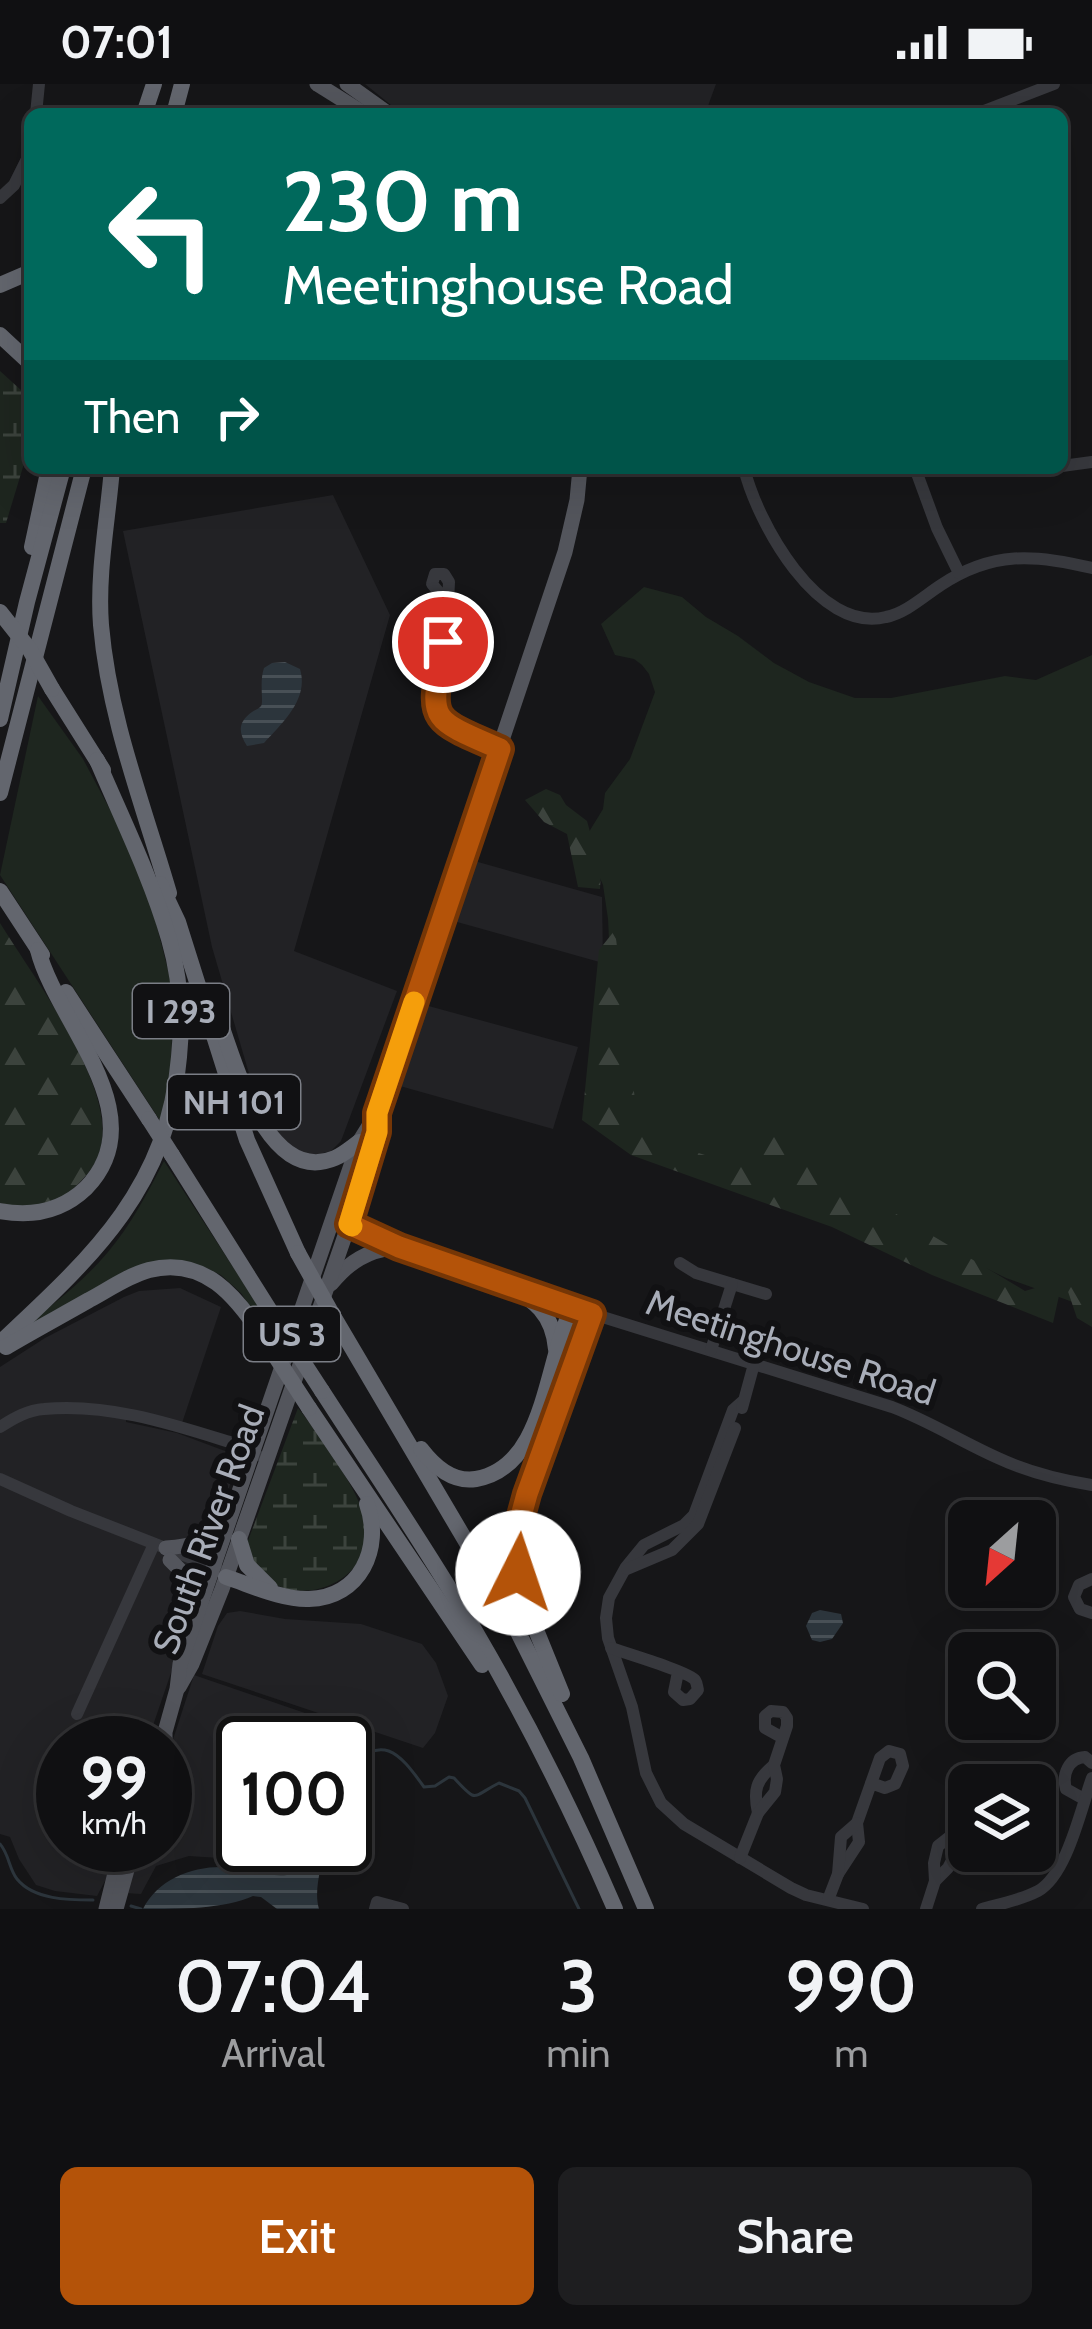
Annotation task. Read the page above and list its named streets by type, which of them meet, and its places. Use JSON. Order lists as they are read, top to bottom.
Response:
{
  "streets": {
    "highway": ["I 293", "NH 101"],
    "main road": ["US 3", "Meetinghouse Road", "South River Road"]
  },
  "crossings": [
    ["I 293", "NH 101"],
    ["Meetinghouse Road", "South River Road"]
  ],
  "north": "bottom left",
  "page": {
    "status": "07:01",
    "turn": ["230 m", "Meetinghouse Road"],
    "then": "Then",
    "speed": "99 km/h",
    "limit": "100",
    "eta": [
      "07:04",
      "Arrival",
      "3",
      "min",
      "990",
      "m"
    ],
    "buttons": ["Exit", "Share"]
  }
}
